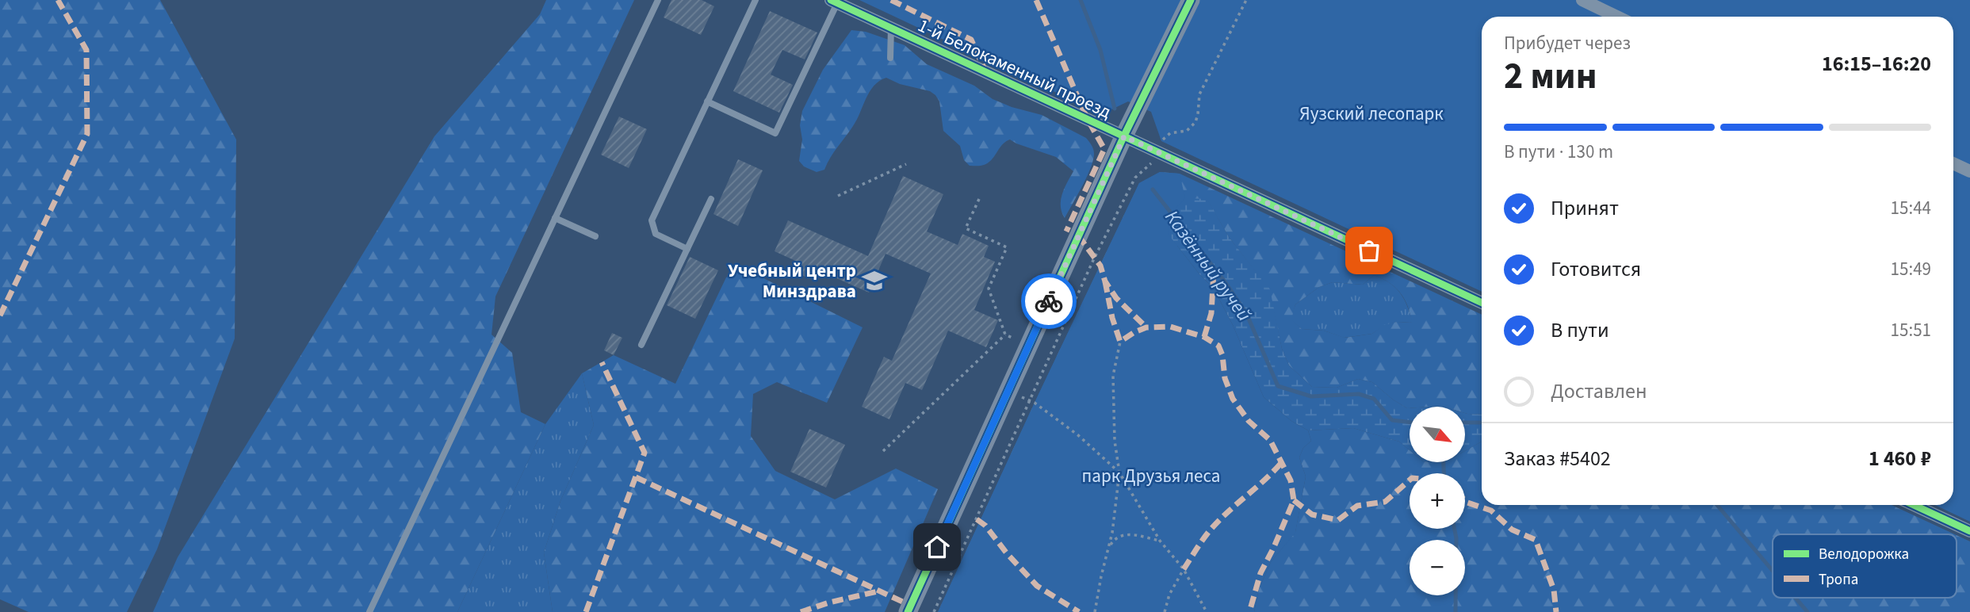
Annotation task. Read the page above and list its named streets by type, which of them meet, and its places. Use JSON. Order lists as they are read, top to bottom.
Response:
{
  "streets": {
    "street": ["1-й Белокаменный проезд"]
  },
  "water": ["Казённый ручей"],
  "parks": ["Яузский лесопарк", "парк Друзья леса"],
  "places": {
    "school or university": ["Учебный центр Минздрава"]
  },
  "legend": ["Велодорожка", "Тропа"],
  "north": "bottom right",
  "page": {
    "heading": ["2 мин", "Прибудет через", "16:15–16:20"],
    "panel": ["Заказ #5402", "1 460 ₽"],
    "bar": "В пути · 130 m",
    "list": [
      ["Принят", "15:44"],
      ["Готовится", "15:49"],
      ["В пути", "15:51"],
      "Доставлен"
    ],
    "map_buttons": ["+", "−"]
  }
}
